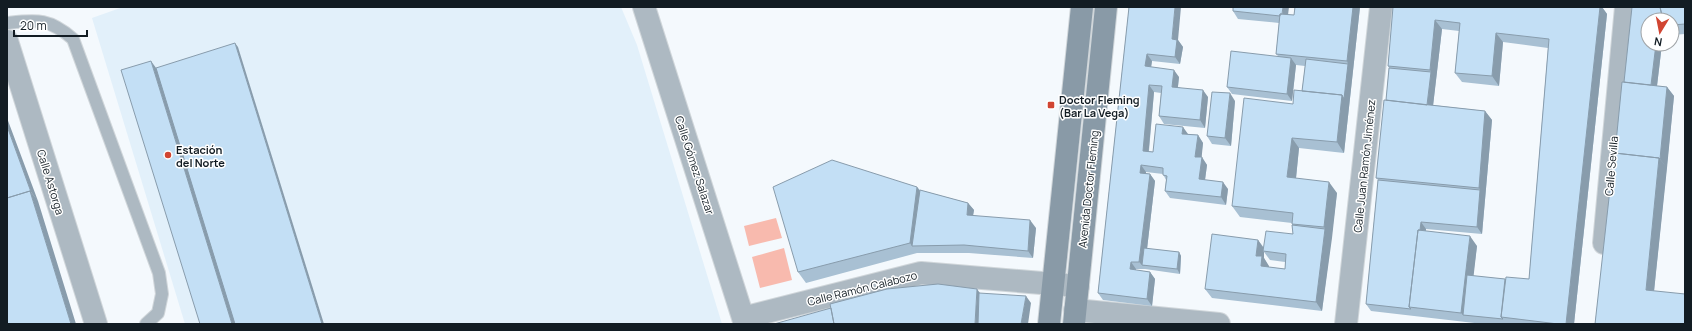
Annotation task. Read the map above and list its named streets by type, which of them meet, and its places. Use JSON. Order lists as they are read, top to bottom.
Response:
{
  "streets": {
    "main road": ["Avenida Doctor Fleming"],
    "street": [
      "Calle Gómez Salazar",
      "Calle Juan Ramón Jiménez",
      "Calle Sevilla",
      "Calle Astorga",
      "Calle Ramón Calabozo"
    ]
  },
  "crossings": [
    ["Calle Gómez Salazar", "Calle Ramón Calabozo"],
    ["Avenida Doctor Fleming", "Calle Ramón Calabozo"]
  ],
  "places": {
    "transit": ["Doctor Fleming (Bar La Vega)"],
    "other": ["Estación del Norte"]
  },
  "scale_bar": "20 m",
  "north": "bottom"
}
